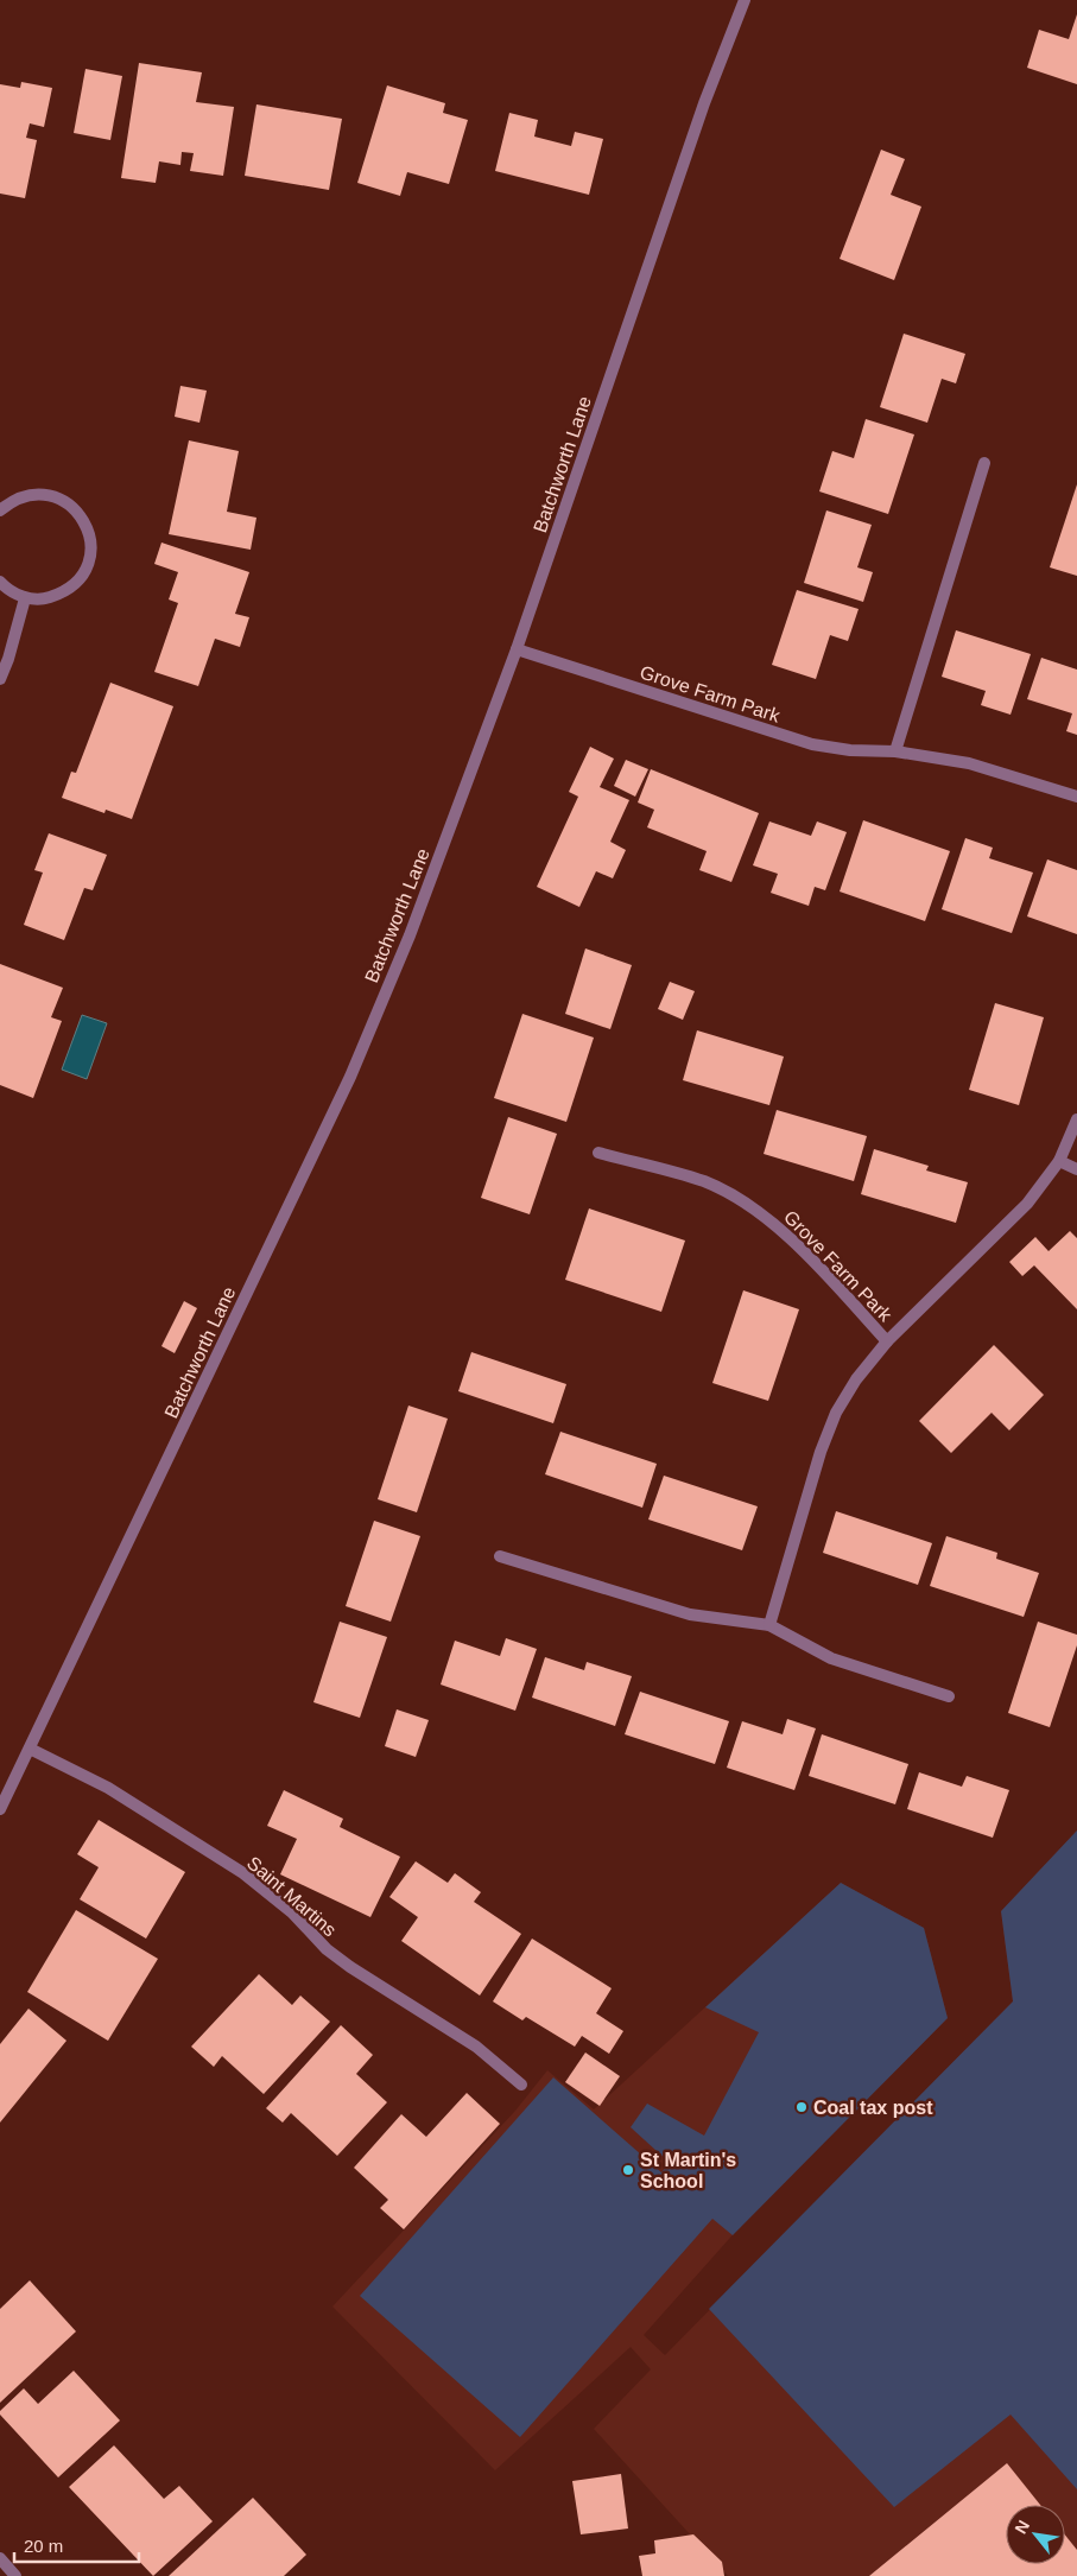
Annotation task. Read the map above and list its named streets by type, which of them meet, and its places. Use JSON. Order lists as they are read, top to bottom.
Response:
{
  "streets": {
    "street": ["Batchworth Lane", "Grove Farm Park", "Saint Martins"]
  },
  "crossings": [
    ["Batchworth Lane", "Grove Farm Park"],
    ["Batchworth Lane", "Saint Martins"]
  ],
  "places": ["Coal tax post", "St Martin's School"],
  "scale_bar": "20 m",
  "north": "top left"
}
